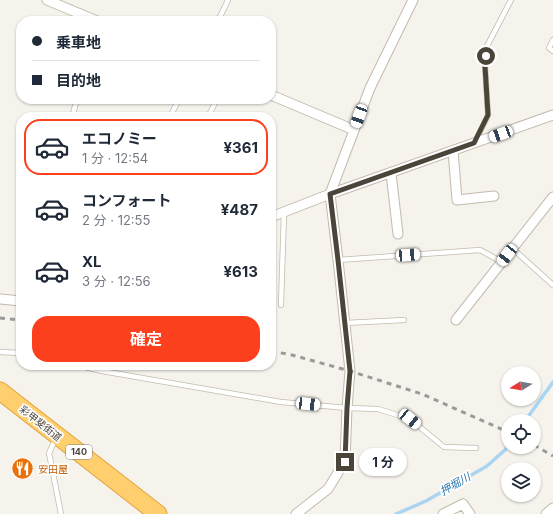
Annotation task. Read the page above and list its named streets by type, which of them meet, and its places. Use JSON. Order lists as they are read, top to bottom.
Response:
{
  "streets": {
    "highway": ["彩甲斐街道", "140"]
  },
  "water": ["押堀川"],
  "places": {
    "restaurant": ["安田屋"]
  },
  "north": "left",
  "page": {
    "banner": ["乗車地", "目的地"],
    "list": [
      {
        "name": "エコノミー",
        "note": "1 分 · 12:54",
        "value": "¥361"
      },
      {
        "name": "コンフォート",
        "note": "2 分 · 12:55",
        "value": "¥487"
      },
      {
        "name": "XL",
        "note": "3 分 · 12:56",
        "value": "¥613"
      }
    ],
    "buttons": "確定",
    "bubble": "1 分"
  }
}
